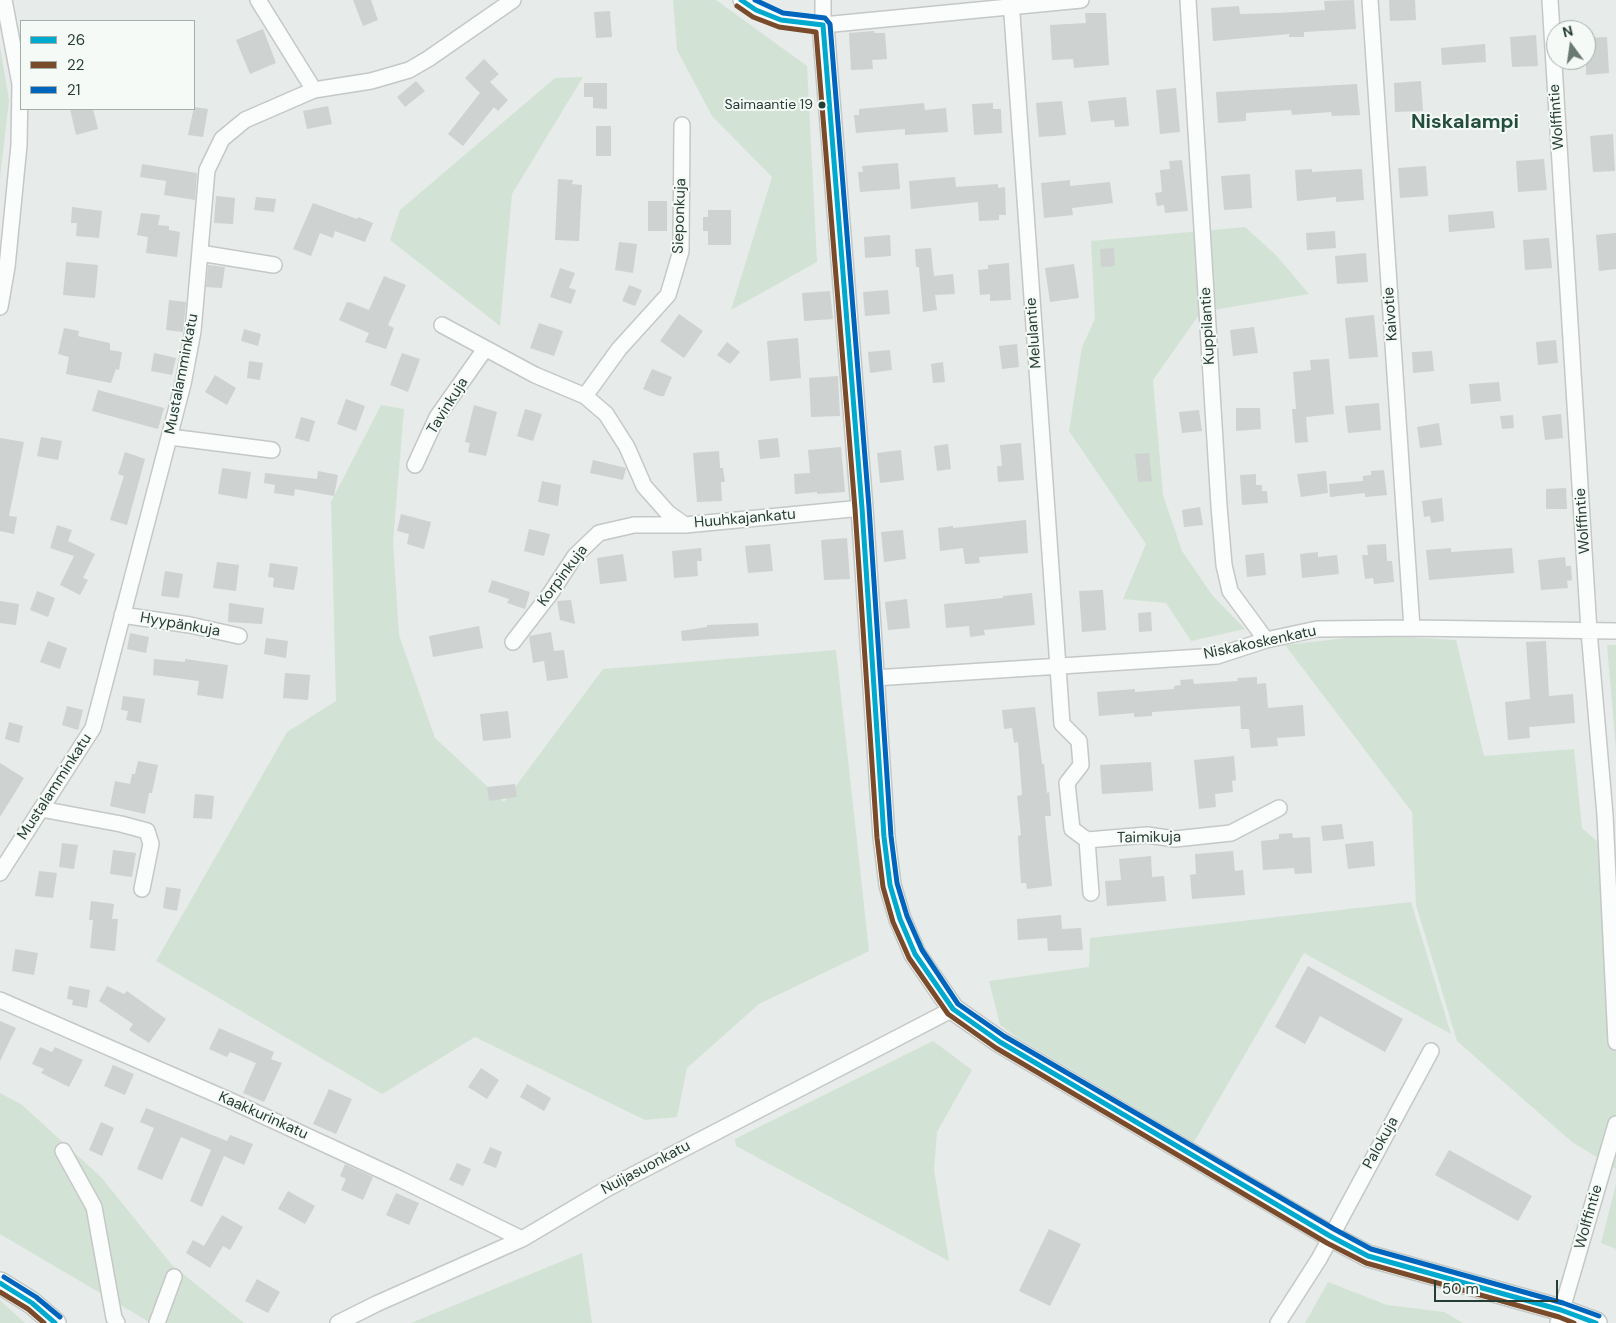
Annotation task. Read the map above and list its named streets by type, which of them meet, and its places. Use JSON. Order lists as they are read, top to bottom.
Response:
{
  "streets": {
    "street": [
      "Wolffintie",
      "Sieponkuja",
      "Kaivotie",
      "Kuppilantie",
      "Melulantie",
      "Mustalamminkatu",
      "Tavinkuja",
      "Huuhkajankatu",
      "Korpinkuja",
      "Hyypänkuja",
      "Niskakoskenkatu",
      "Taimikuja",
      "Kaakkurinkatu",
      "Palokuja",
      "Nuijasuonkatu"
    ]
  },
  "crossings": [
    ["Wolffintie", "Niskakoskenkatu"],
    ["Sieponkuja", "Huuhkajankatu"],
    ["Kaivotie", "Niskakoskenkatu"],
    ["Kuppilantie", "Niskakoskenkatu"],
    ["Melulantie", "Niskakoskenkatu"],
    ["Mustalamminkatu", "Hyypänkuja"],
    ["Tavinkuja", "Huuhkajankatu"],
    ["Huuhkajankatu", "Korpinkuja"],
    ["Kaakkurinkatu", "Nuijasuonkatu"]
  ],
  "districts": ["Niskalampi"],
  "places": ["Saimaantie 19"],
  "lines": ["transit line 26", "transit line 21", "transit line 22"],
  "legend": ["26", "22", "21"],
  "scale_bar": "50 m",
  "north": "top"
}
